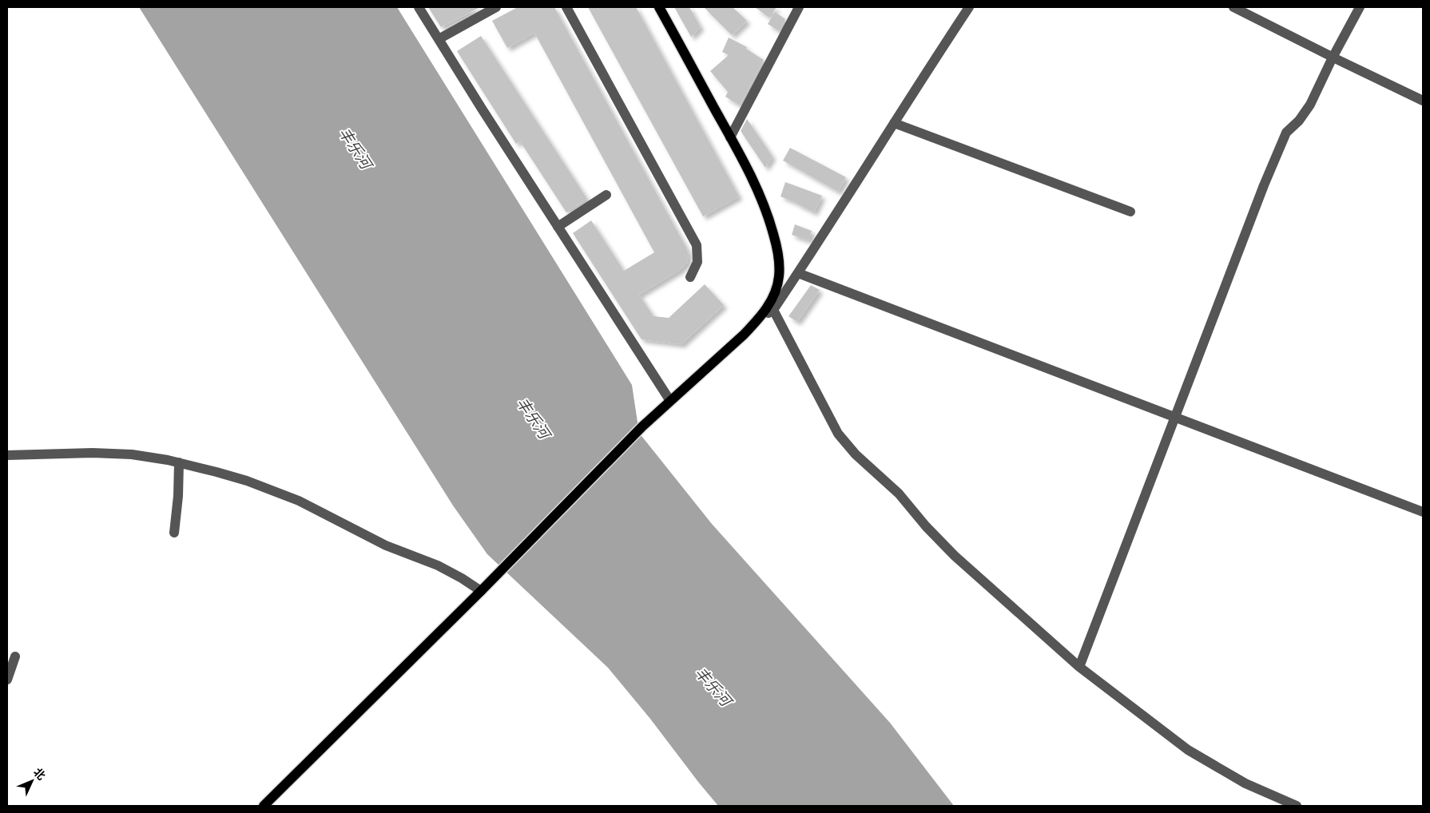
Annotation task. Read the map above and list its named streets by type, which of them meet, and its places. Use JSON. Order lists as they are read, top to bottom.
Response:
{
  "water": ["丰乐河"],
  "north": "top right"
}
